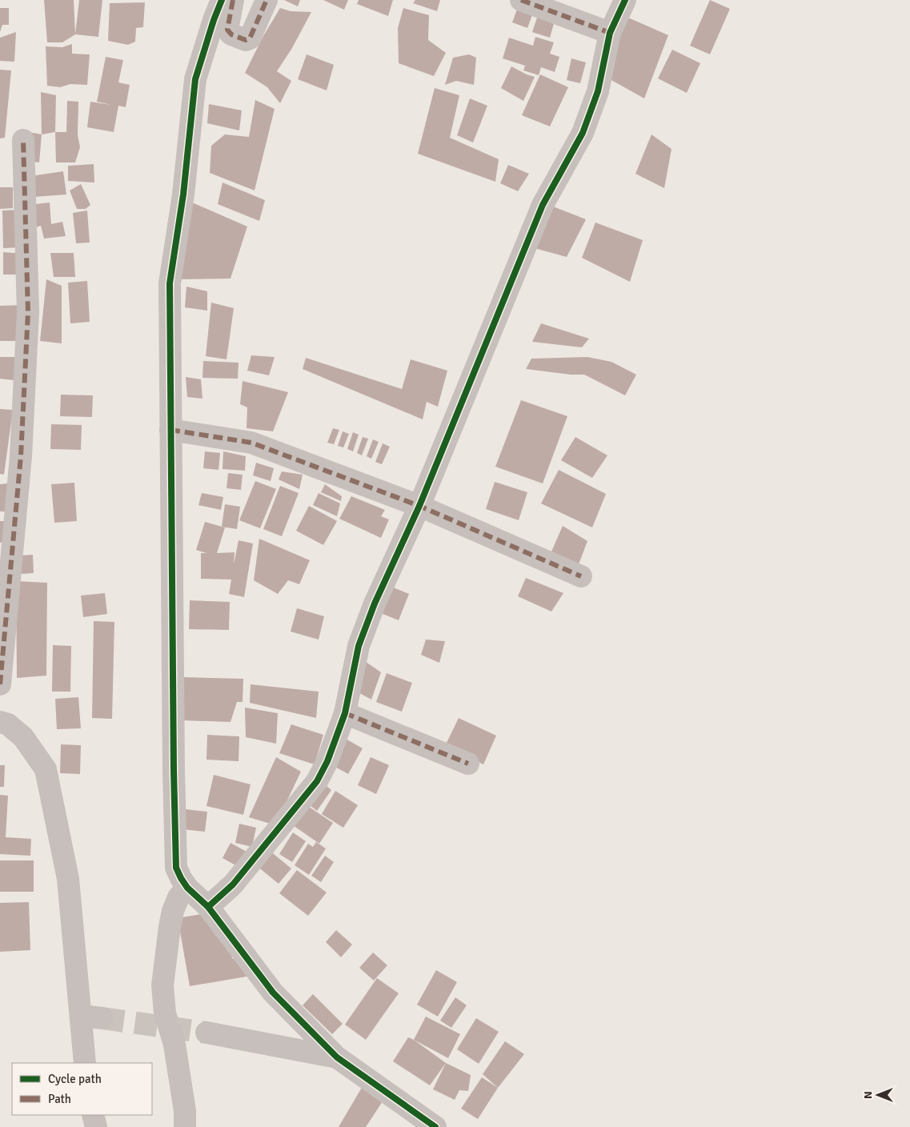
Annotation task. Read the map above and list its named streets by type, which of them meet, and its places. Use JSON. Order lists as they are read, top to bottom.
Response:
{
  "legend": ["Cycle path", "Path"],
  "north": "left"
}
